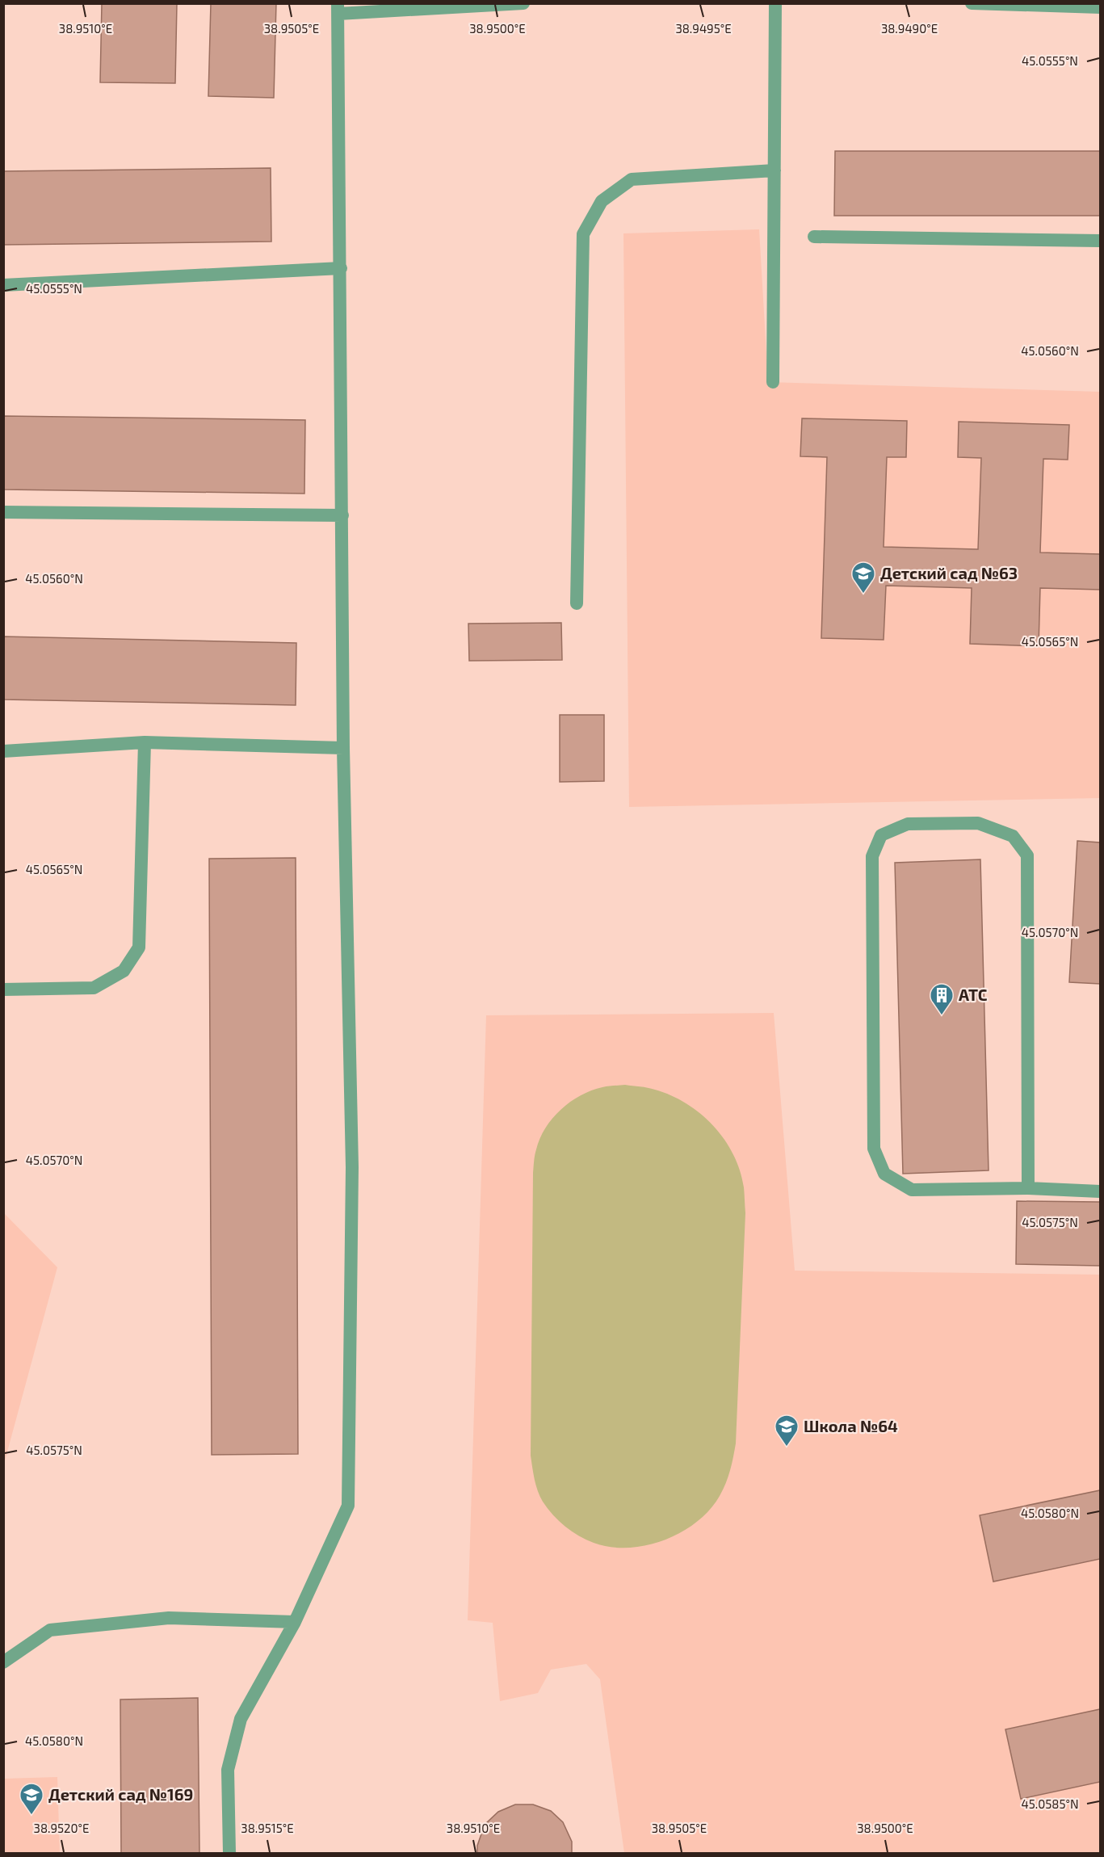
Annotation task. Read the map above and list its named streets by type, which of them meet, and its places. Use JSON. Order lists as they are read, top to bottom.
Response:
{
  "places": {
    "school or university": ["Детский сад №63", "Школа №64", "Детский сад №169"],
    "building": ["АТС"]
  },
  "coordinates": [
    "38.9510°E",
    "38.9505°E",
    "38.9500°E",
    "38.9495°E",
    "38.9490°E",
    "45.0555°N",
    "45.0560°N",
    "45.0565°N",
    "45.0570°N",
    "45.0575°N",
    "45.0580°N",
    "45.0585°N",
    "38.9520°E",
    "38.9515°E"
  ]
}
